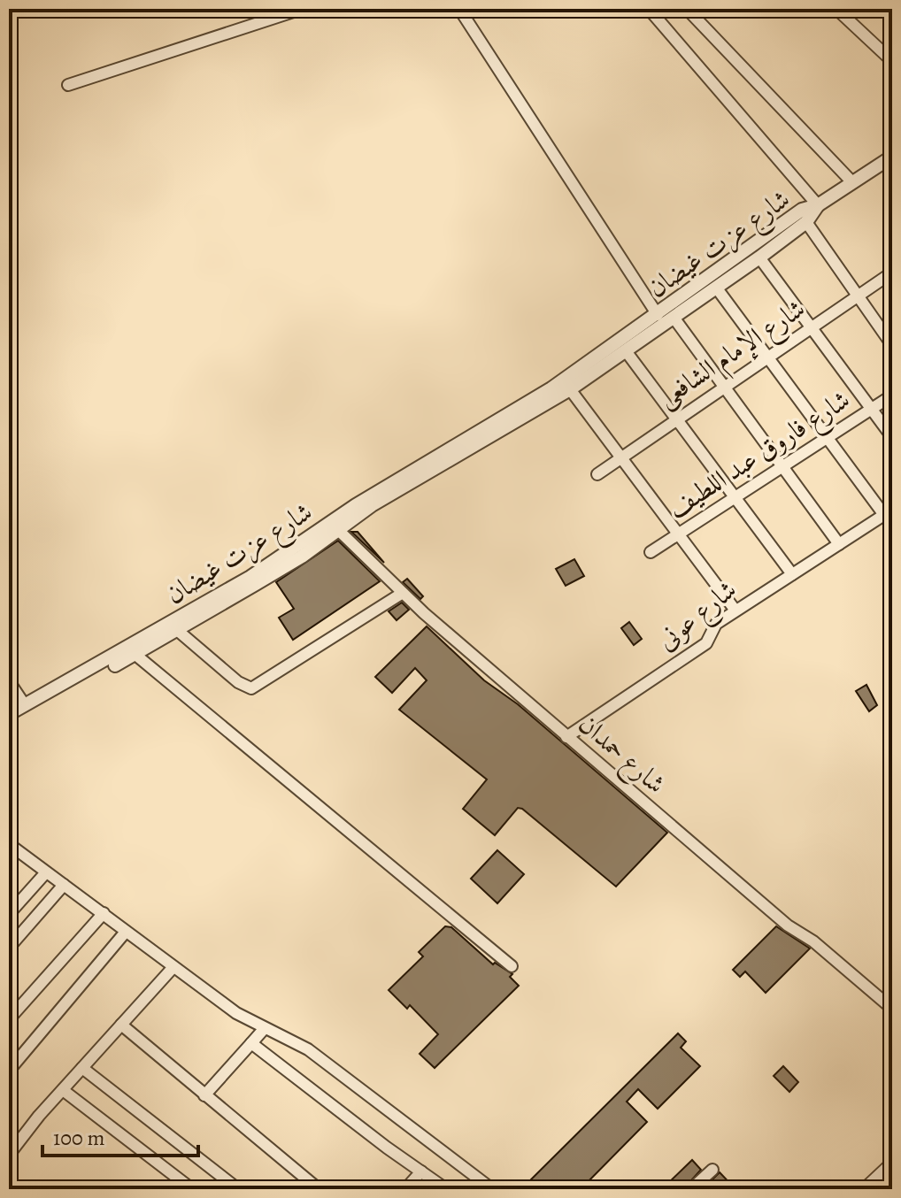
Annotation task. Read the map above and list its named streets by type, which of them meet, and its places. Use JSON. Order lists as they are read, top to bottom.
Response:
{
  "streets": {
    "street": [
      "شارع عزت غيضان",
      "شارع الإمام الشافعى",
      "شارع فاروق عبد اللطيف",
      "شارع عونى",
      "شارع حمدان"
    ]
  },
  "crossings": [
    ["شارع عزت غيضان", "شارع حمدان"],
    ["شارع عونى", "شارع حمدان"]
  ],
  "scale_bar": "100 m"
}
